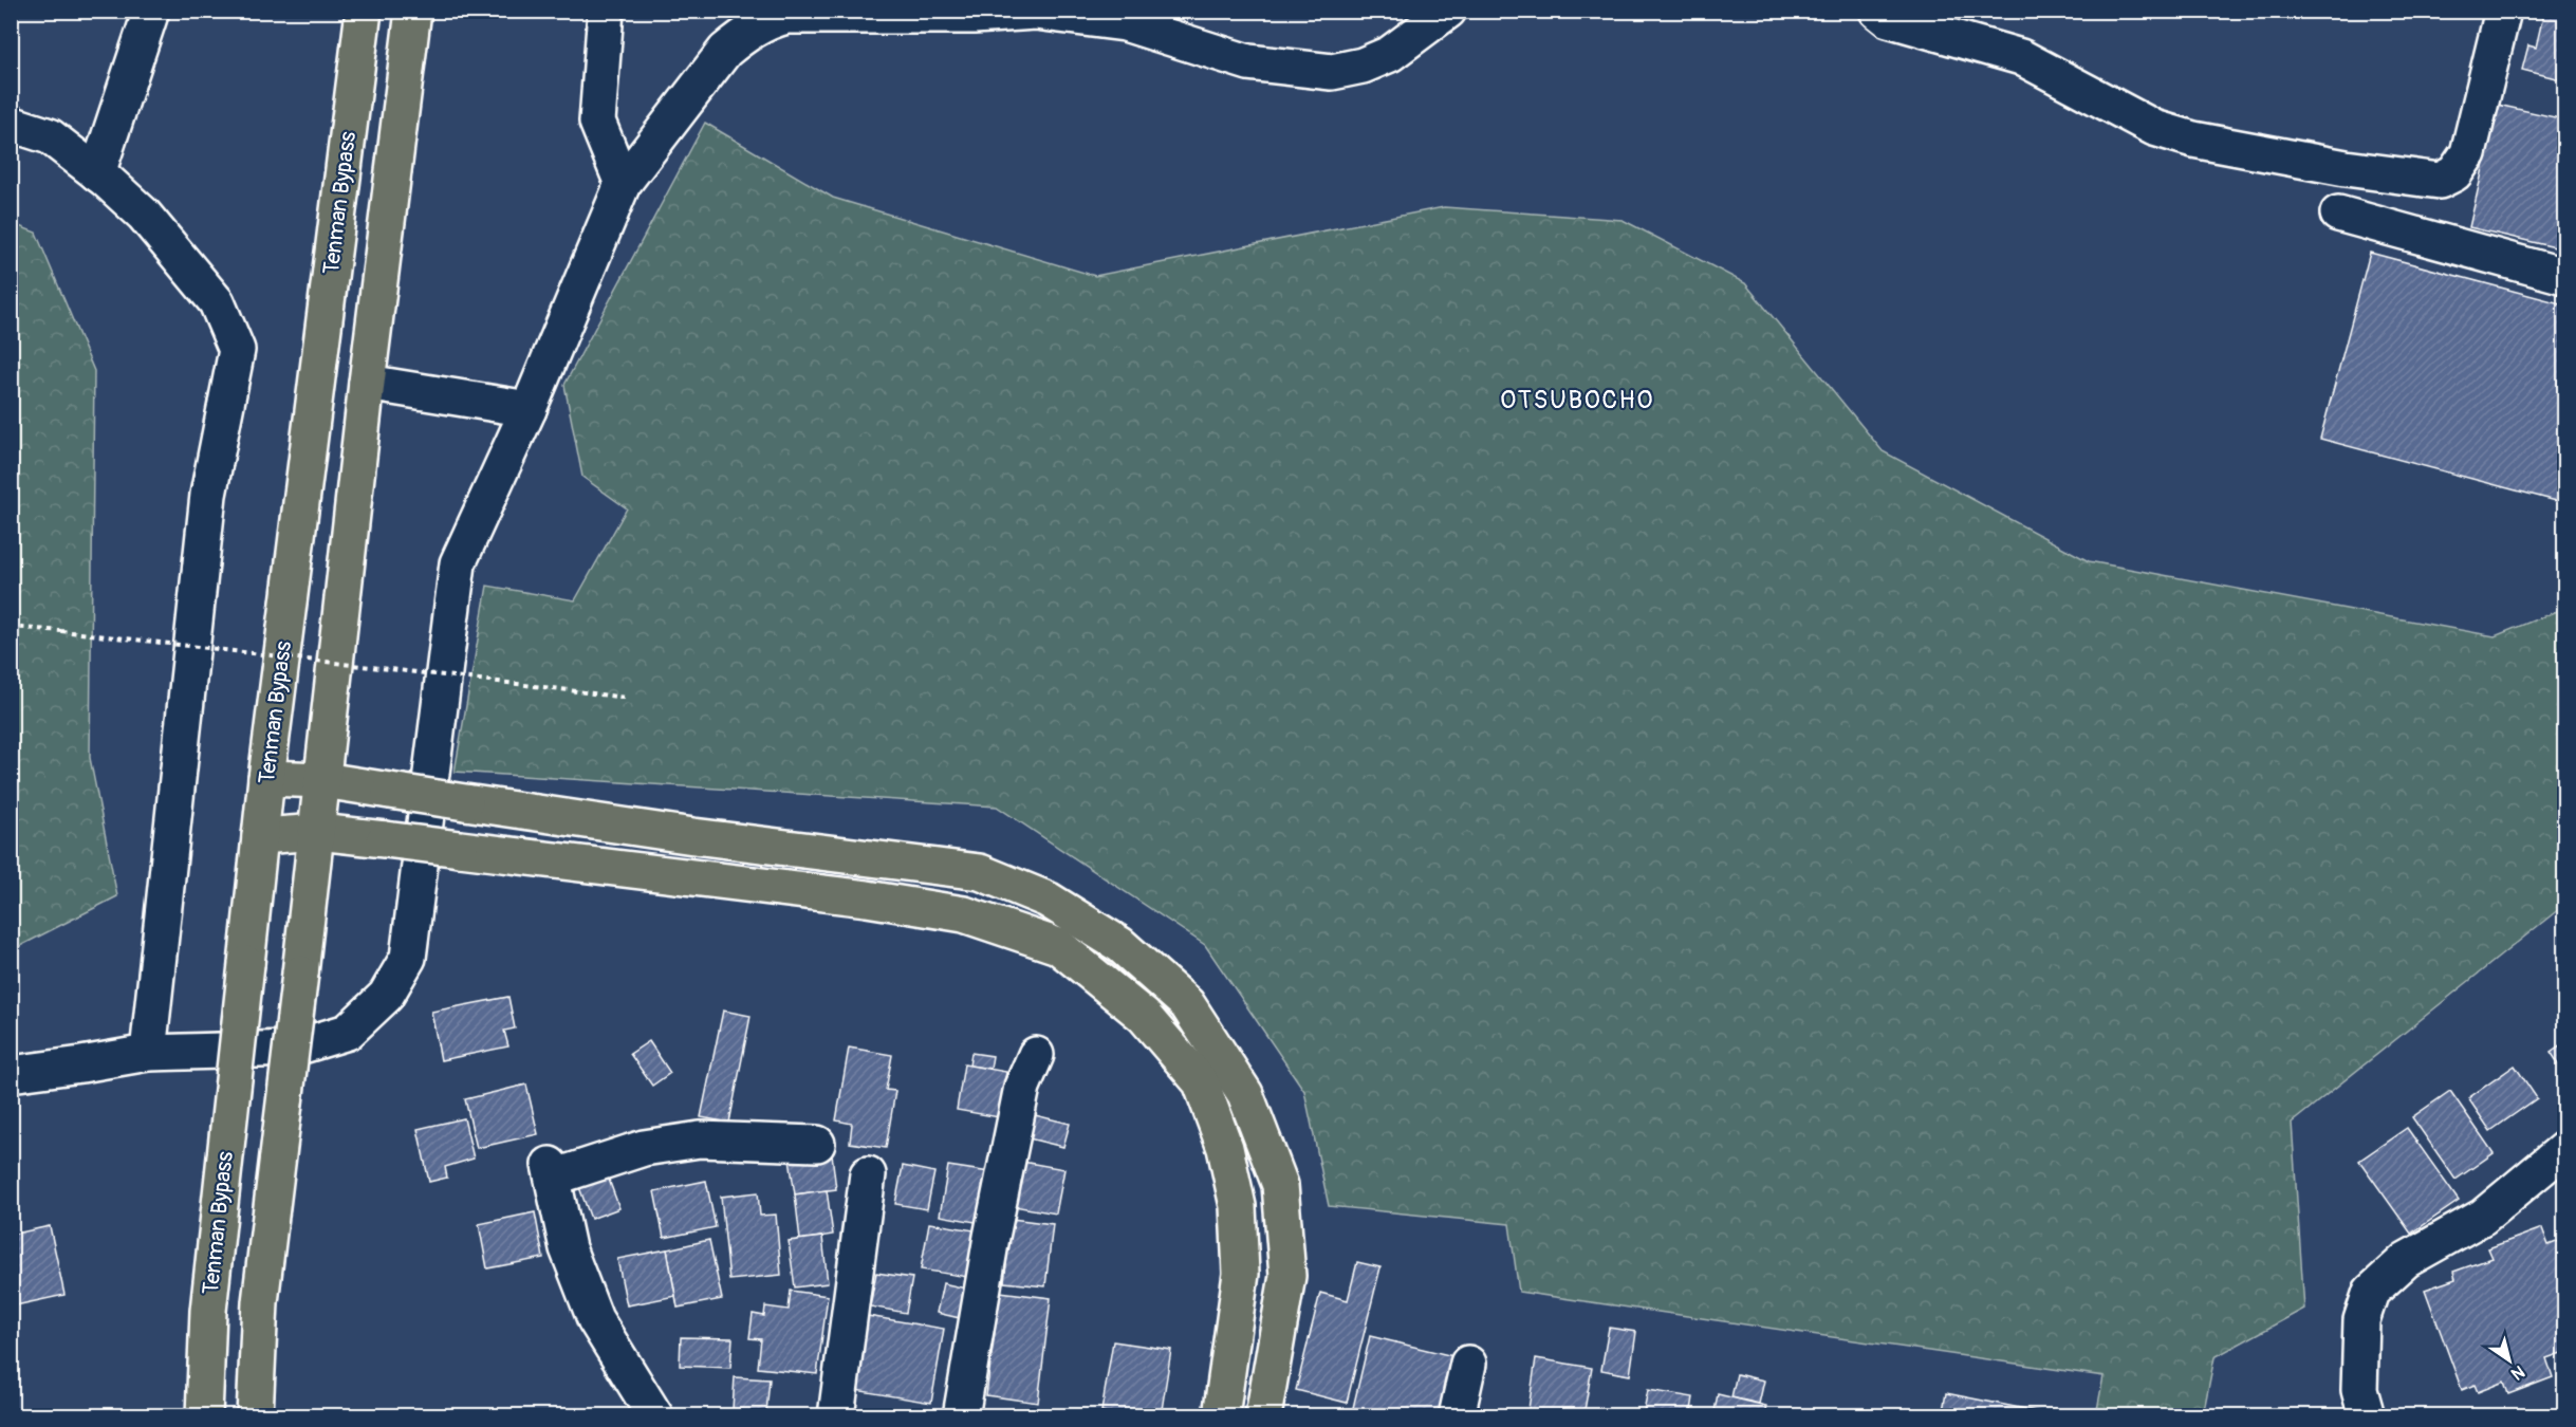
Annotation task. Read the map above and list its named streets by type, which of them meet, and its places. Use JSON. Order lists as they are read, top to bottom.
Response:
{
  "streets": {
    "highway": ["Tenman Bypass"]
  },
  "districts": ["OTSUBOCHO"],
  "north": "bottom right"
}
